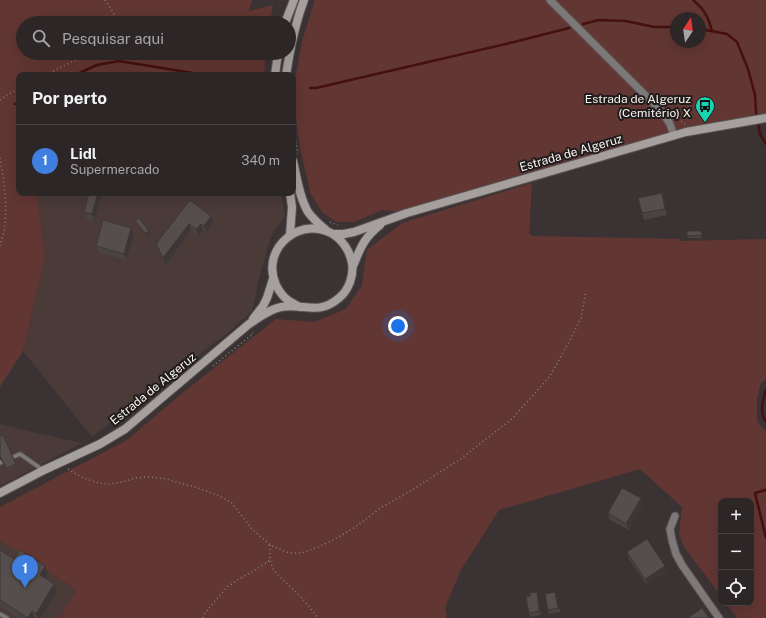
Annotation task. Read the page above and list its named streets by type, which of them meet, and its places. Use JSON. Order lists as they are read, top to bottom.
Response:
{
  "streets": {
    "main road": ["Estrada de Algeruz"]
  },
  "places": {
    "bus stop": ["Estrada de Algeruz (Cemitério) X"]
  },
  "north": "top",
  "page": {
    "search": "Pesquisar aqui",
    "heading": "Por perto",
    "list": [
      {
        "mark": "1",
        "name": "Lidl",
        "note": "Supermercado",
        "value": "340 m"
      }
    ],
    "map_buttons": ["+", "−"],
    "pins": "1"
  }
}
